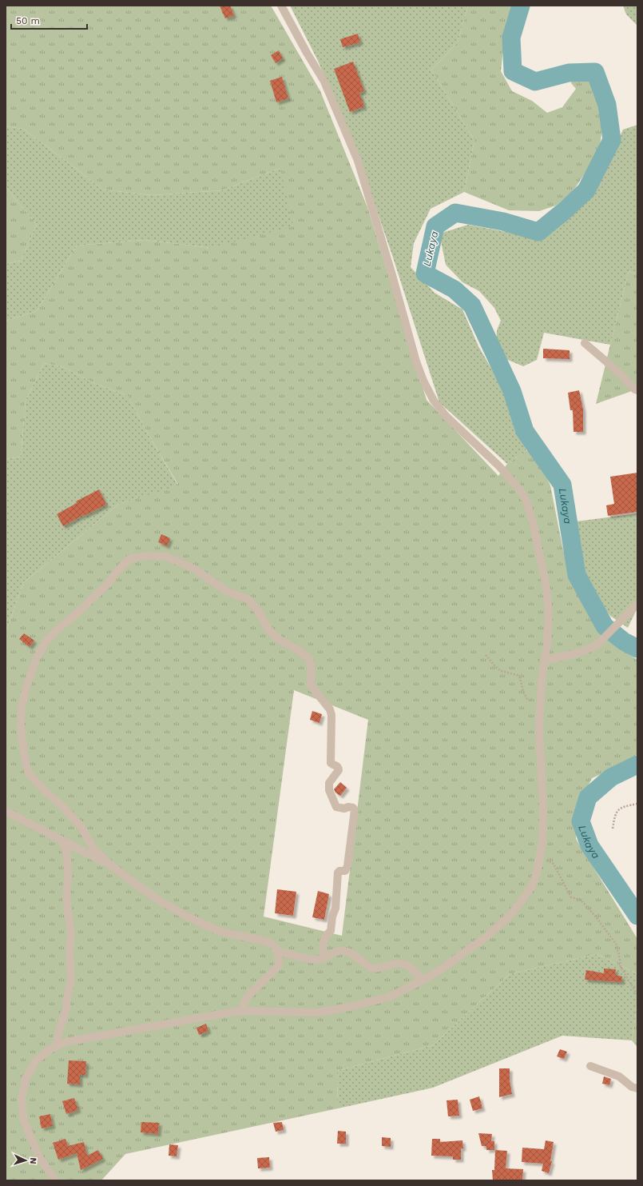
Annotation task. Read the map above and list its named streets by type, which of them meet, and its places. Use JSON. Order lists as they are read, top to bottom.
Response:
{
  "water": ["Lukaya"],
  "scale_bar": "50 m",
  "north": "right"
}
